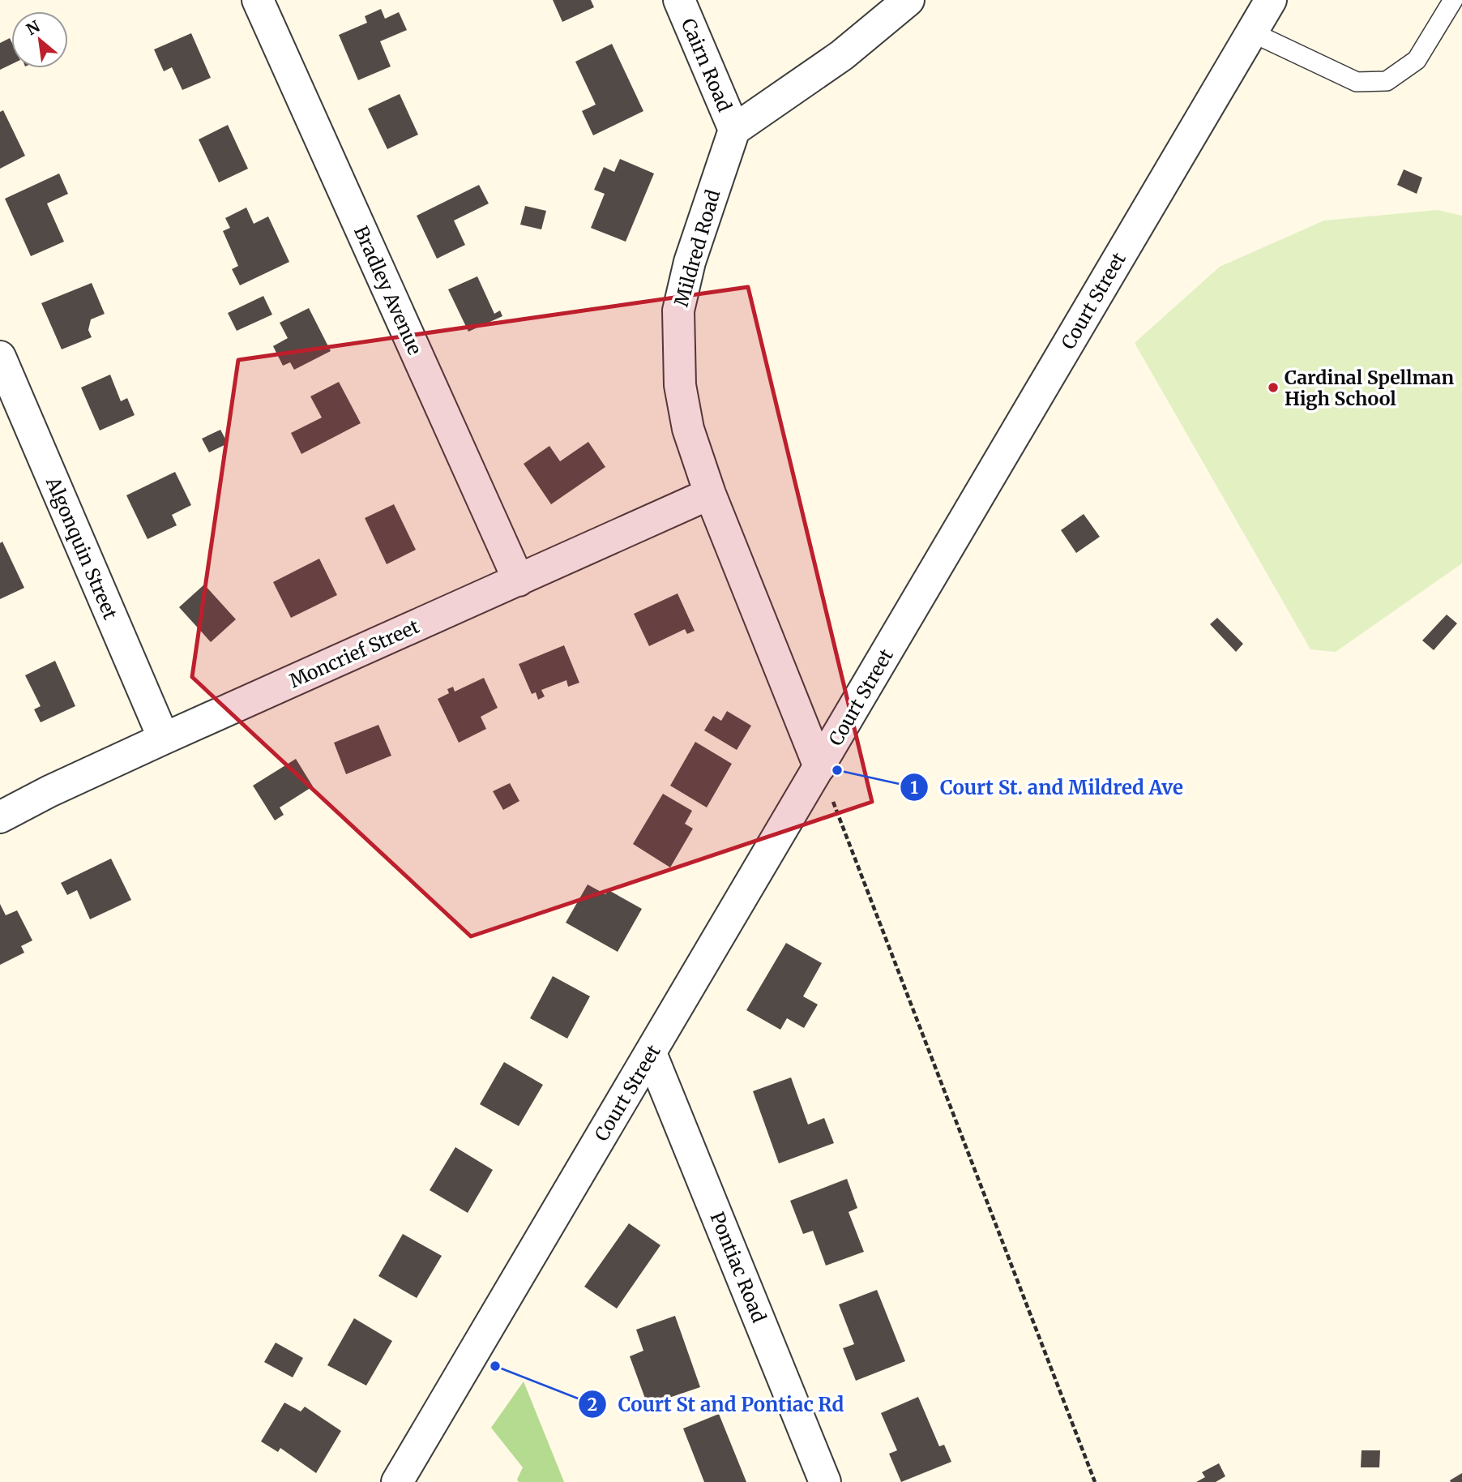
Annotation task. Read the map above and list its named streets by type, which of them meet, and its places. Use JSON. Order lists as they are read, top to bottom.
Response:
{
  "streets": {
    "street": [
      "Cairn Road",
      "Mildred Road",
      "Bradley Avenue",
      "Court Street",
      "Algonquin Street",
      "Moncrief Street",
      "Pontiac Road"
    ]
  },
  "crossings": [
    ["Cairn Road", "Mildred Road"],
    ["Mildred Road", "Court Street"],
    ["Mildred Road", "Moncrief Street"],
    ["Bradley Avenue", "Moncrief Street"],
    ["Court Street", "Pontiac Road"],
    ["Algonquin Street", "Moncrief Street"]
  ],
  "places": ["Cardinal Spellman High School", "Court St. and Mildred Ave", "Court St and Pontiac Rd"],
  "north": "top left"
}
